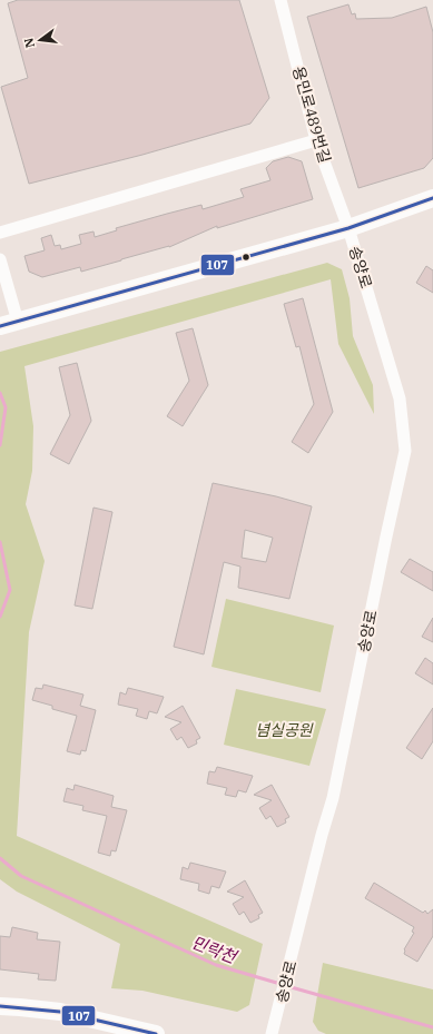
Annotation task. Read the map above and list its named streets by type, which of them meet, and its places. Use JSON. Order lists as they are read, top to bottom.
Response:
{
  "streets": {
    "street": ["용민로489번길", "송양로"]
  },
  "crossings": [
    ["용민로489번길", "송양로"]
  ],
  "water": ["민락천"],
  "parks": ["념실공원"],
  "lines": ["transit line 107"],
  "north": "left"
}
